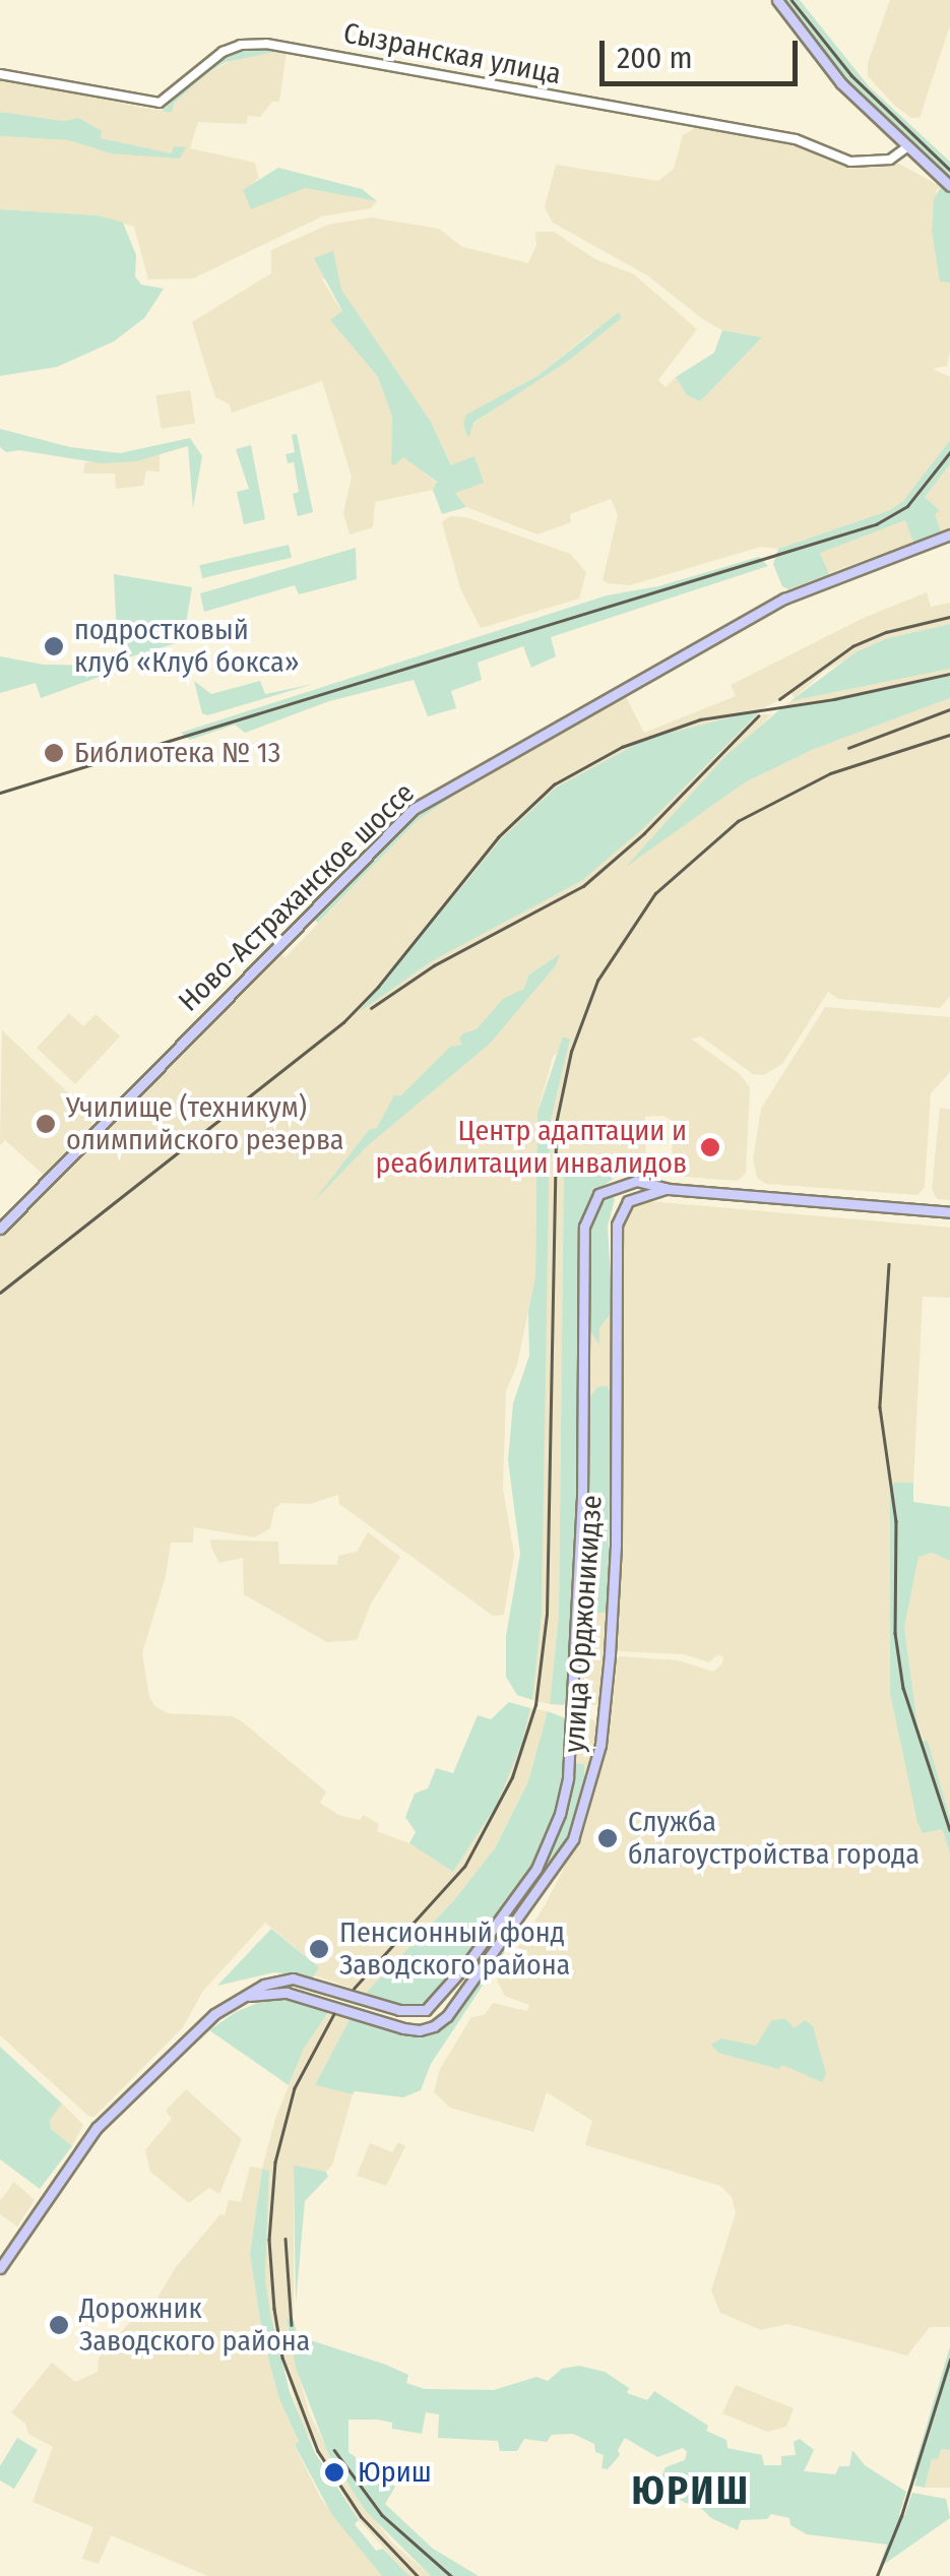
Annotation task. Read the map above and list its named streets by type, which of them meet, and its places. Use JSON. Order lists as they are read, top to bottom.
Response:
{
  "streets": {
    "main road": ["Ново-Астраханское шоссе", "улица Орджоникидзе"],
    "street": ["Сызранская улица"]
  },
  "districts": ["ЮРИШ"],
  "places": [
    "подростковый клуб «Клуб бокса»",
    "Библиотека № 13",
    "Училище (техникум) олимпийского резерва",
    "Центр адаптации и реабилитации инвалидов",
    "Служба благоустройства города",
    "Пенсионный фонд Заводского района",
    "Дорожник Заводского района",
    "Юриш"
  ],
  "scale_bar": "200 m"
}
